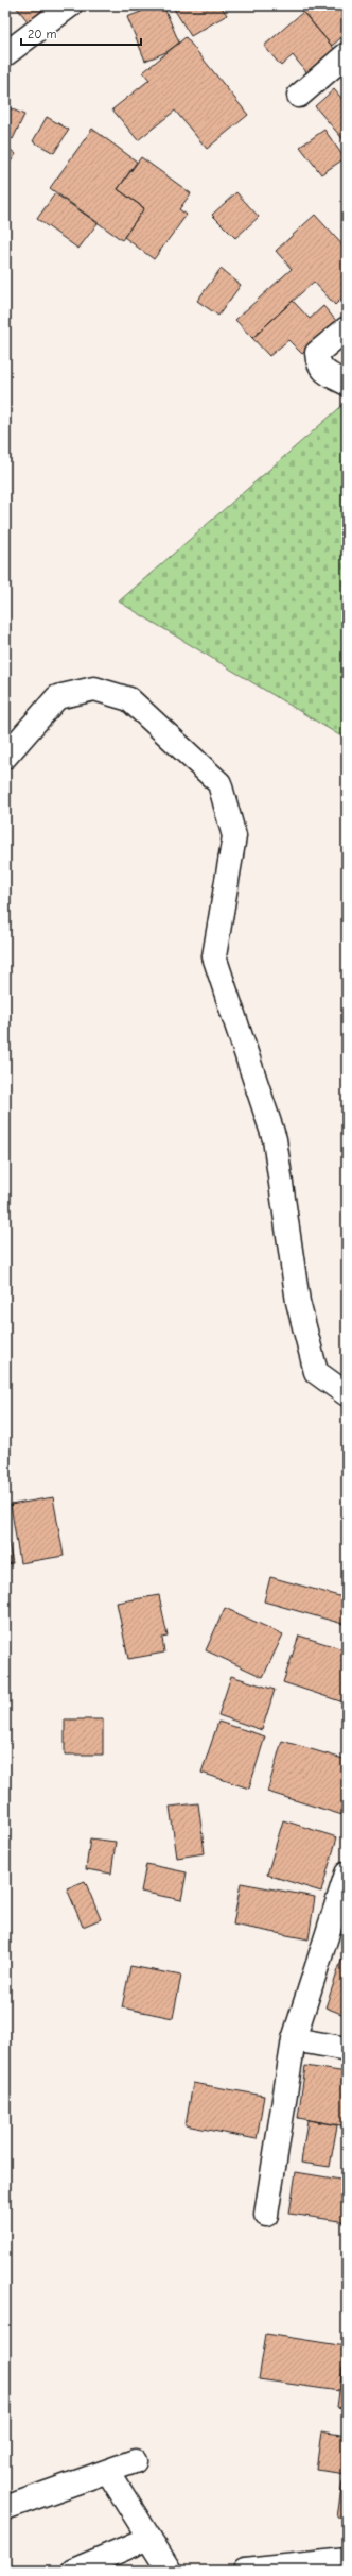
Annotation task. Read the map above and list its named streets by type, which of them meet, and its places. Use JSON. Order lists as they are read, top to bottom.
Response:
{
  "scale_bar": "20 m"
}
